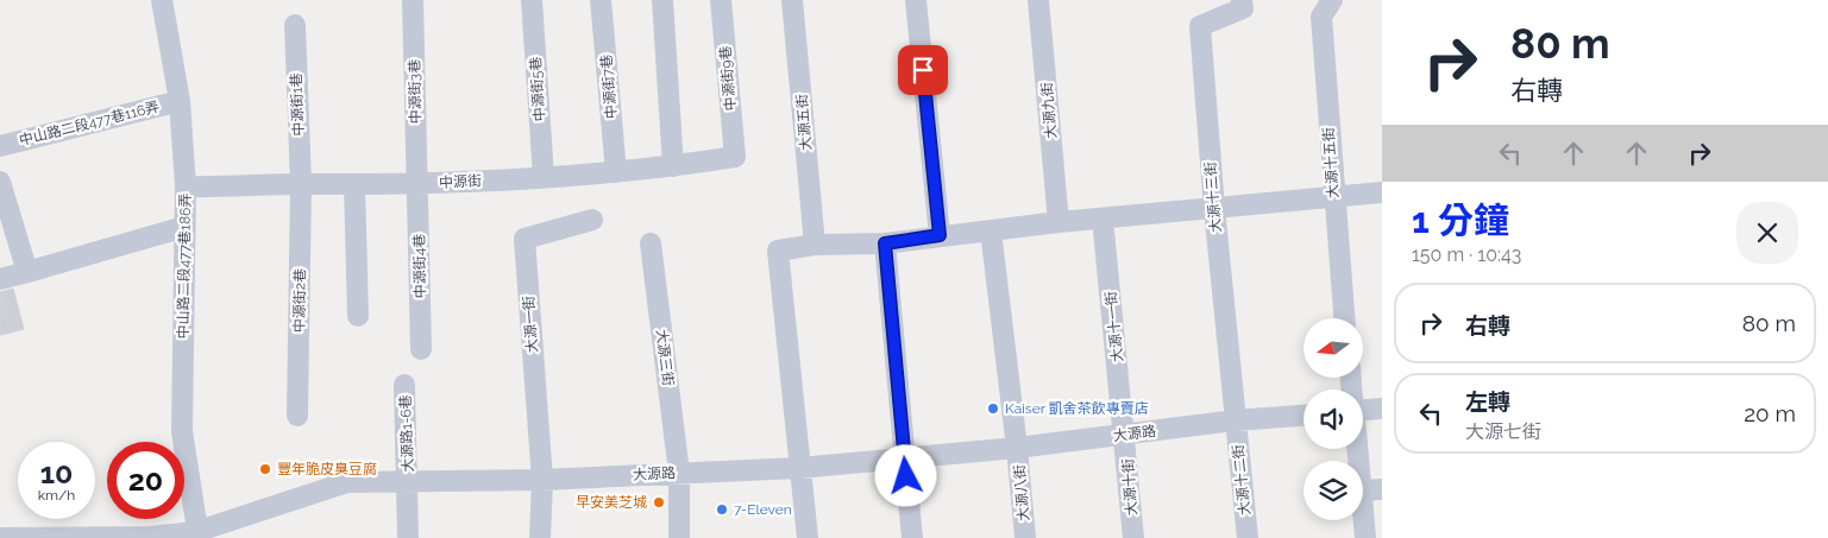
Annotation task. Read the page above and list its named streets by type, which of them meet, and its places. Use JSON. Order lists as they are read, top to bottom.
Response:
{
  "streets": {
    "street": [
      "中源街9巷",
      "中源街7巷",
      "中源街5巷",
      "中源街3巷",
      "中源街1巷",
      "大源九街",
      "大源五街",
      "中山路二段477巷116弄",
      "大源十五街",
      "中源街",
      "大源十三街",
      "中山路二段477巷186弄",
      "中源街4巷",
      "中源街2巷",
      "大源一街",
      "大源十一街",
      "大源三街",
      "大源路1-6巷",
      "大源路",
      "大源十二街",
      "大源十街",
      "大源八街"
    ]
  },
  "crossings": [
    ["中源街9巷", "中源街"],
    ["中源街7巷", "中源街"],
    ["中源街5巷", "中源街"],
    ["中源街3巷", "中源街"],
    ["中源街3巷", "中源街4巷"],
    ["中源街1巷", "中源街"],
    ["中源街1巷", "中源街2巷"],
    ["中山路二段477巷116弄", "中山路二段477巷186弄"],
    ["中源街", "中山路二段477巷186弄"],
    ["中源街", "中源街4巷"],
    ["中源街", "中源街2巷"],
    ["大源十三街", "大源路"],
    ["大源十三街", "大源十二街"],
    ["中山路二段477巷186弄", "大源路"],
    ["大源一街", "大源路"],
    ["大源十一街", "大源路"],
    ["大源十一街", "大源十街"],
    ["大源三街", "大源路"],
    ["大源路1-6巷", "大源路"],
    ["大源路", "大源十二街"],
    ["大源路", "大源十街"],
    ["大源路", "大源八街"]
  ],
  "places": [
    "Kaiser 凱舍茶飲專賣店",
    "豐年脆皮臭豆腐",
    "早安美芝城",
    "7-Eleven"
  ],
  "north": "left",
  "page": {
    "turn": ["80 m", "右轉"],
    "heading": ["1 分鐘", "150 m · 10:43"],
    "list": [
      {
        "name": "右轉",
        "value": "80 m"
      },
      {
        "name": "左轉",
        "note": "大源七街",
        "value": "20 m"
      }
    ],
    "speed": "10 km/h",
    "limit": "20"
  }
}
